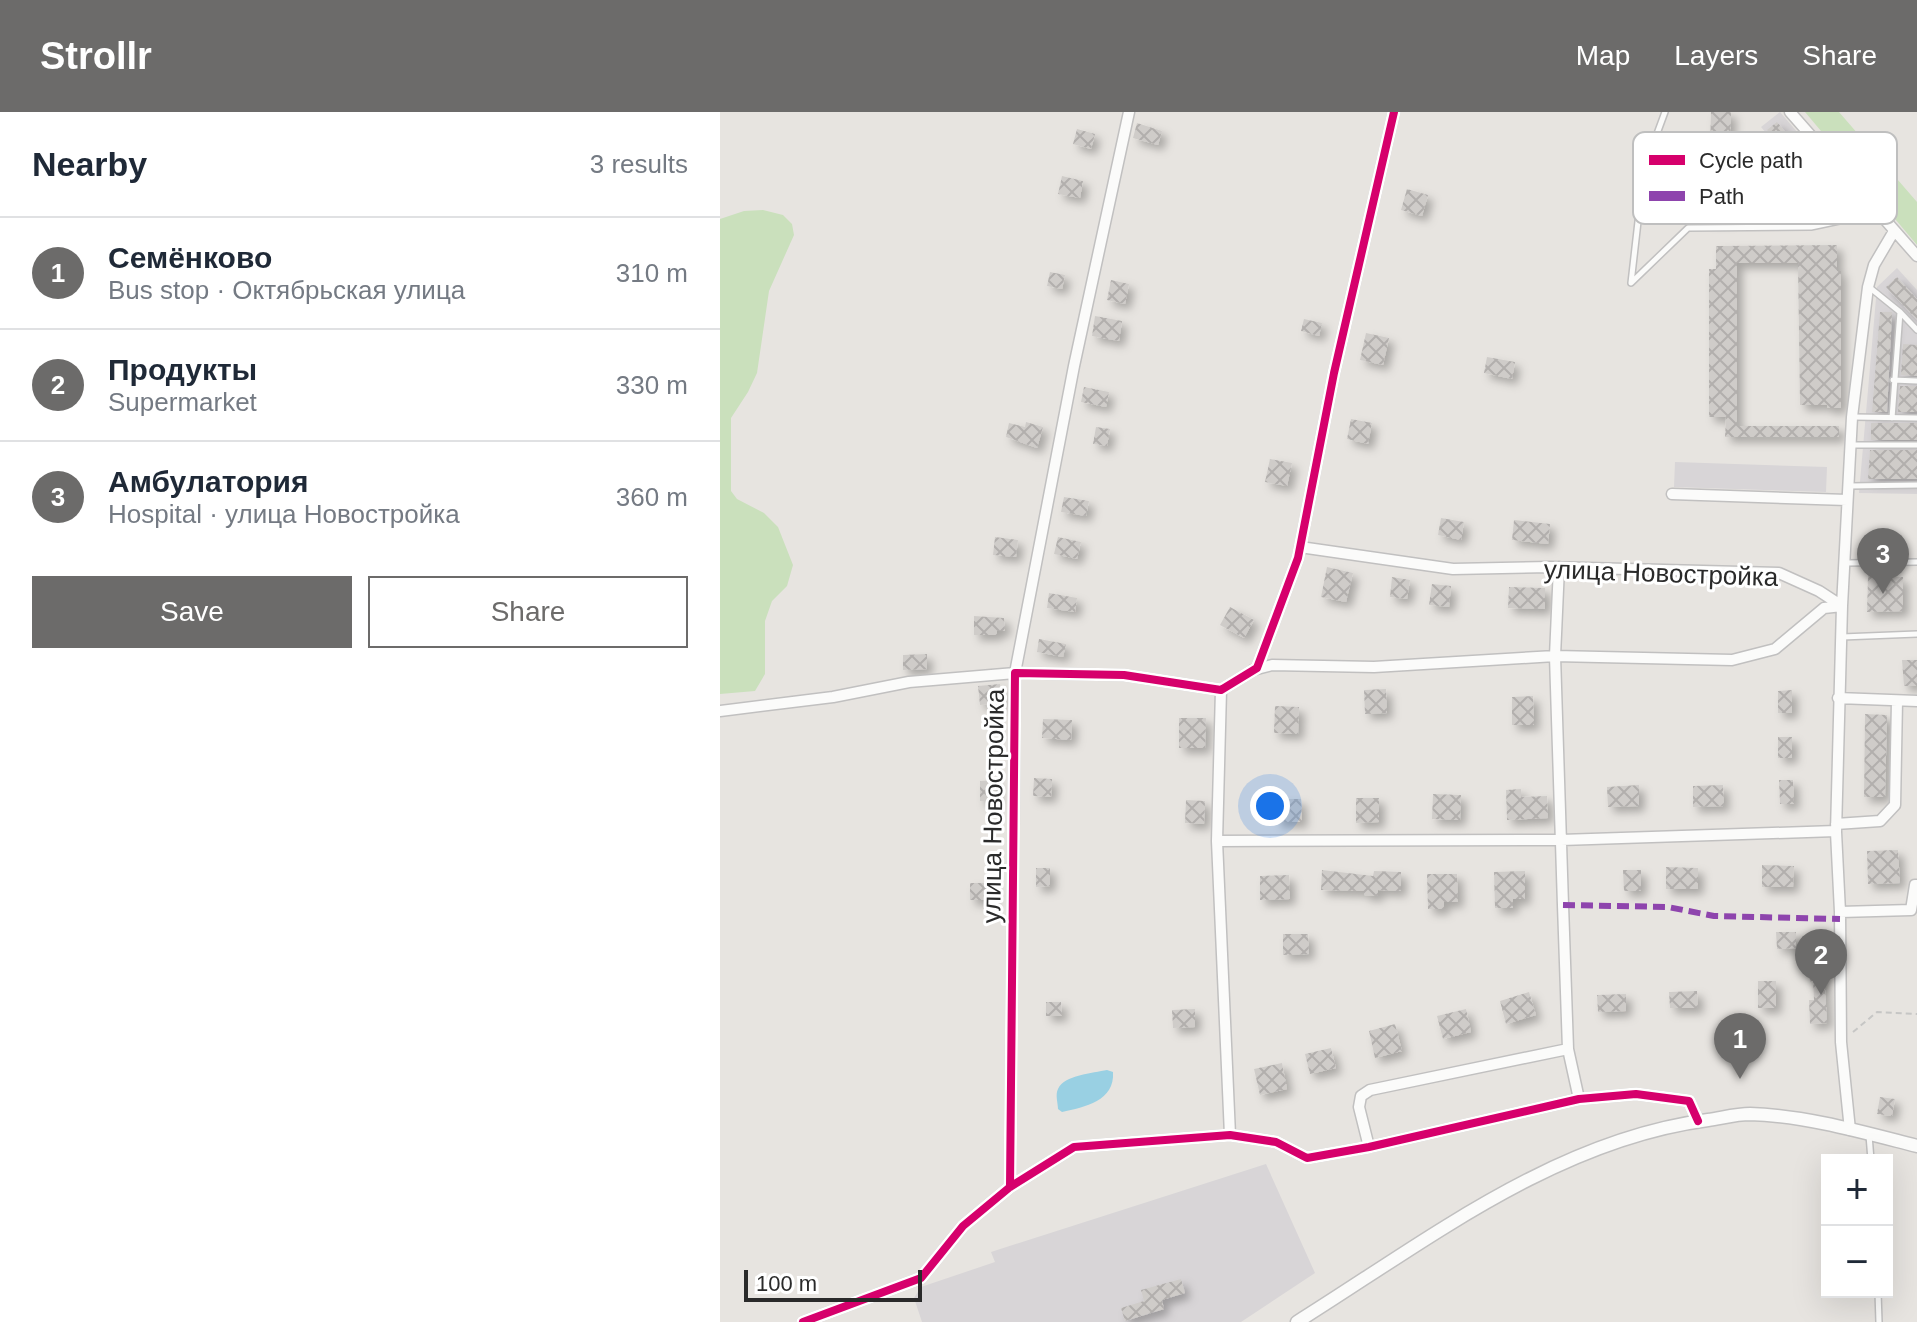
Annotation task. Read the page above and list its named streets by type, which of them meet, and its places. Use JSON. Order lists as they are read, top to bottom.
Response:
{
  "streets": {
    "street": ["улица Новостройка"]
  },
  "legend": ["Cycle path", "Path"],
  "scale_bar": "100 m",
  "page": {
    "header": "Strollr",
    "nav": ["Map", "Layers", "Share"],
    "heading": ["Nearby", "3 results"],
    "list": [
      {
        "mark": "1",
        "name": "Семёнково",
        "note": "Bus stop · Октябрьская улица",
        "value": "310 m"
      },
      {
        "mark": "2",
        "name": "Продукты",
        "note": "Supermarket",
        "value": "330 m"
      },
      {
        "mark": "3",
        "name": "Амбулатория",
        "note": "Hospital · улица Новостройка",
        "value": "360 m"
      }
    ],
    "pins": ["3", "2", "1"],
    "buttons": ["Save", "Share"],
    "map_buttons": ["+", "−"],
    "scale": "100 m"
  }
}
